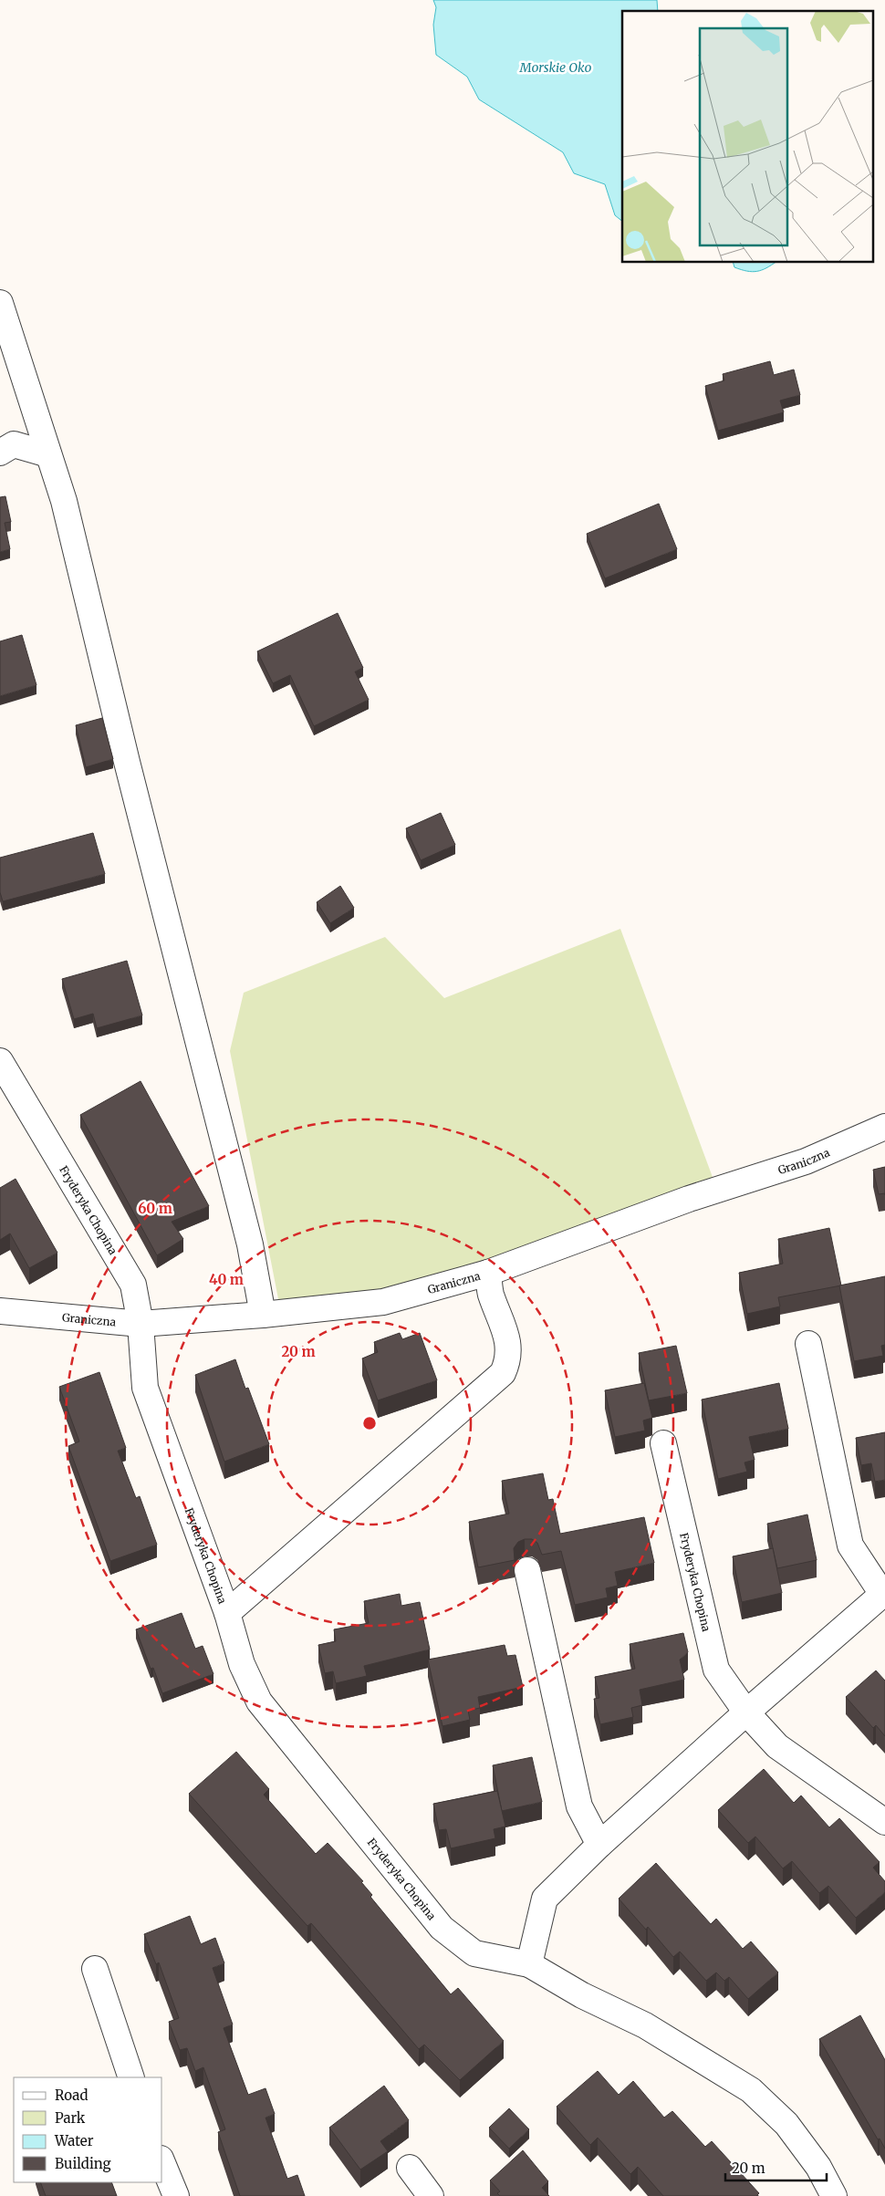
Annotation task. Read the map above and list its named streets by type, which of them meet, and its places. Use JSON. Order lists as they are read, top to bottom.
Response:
{
  "streets": {
    "street": ["Graniczna", "Fryderyka Chopina"]
  },
  "crossings": [
    ["Graniczna", "Fryderyka Chopina"]
  ],
  "water": ["Morskie Oko"],
  "legend": [
    "Road",
    "Park",
    "Water",
    "Building"
  ],
  "scale_bar": "20 m",
  "rings": ["60 m", "40 m", "20 m"]
}
